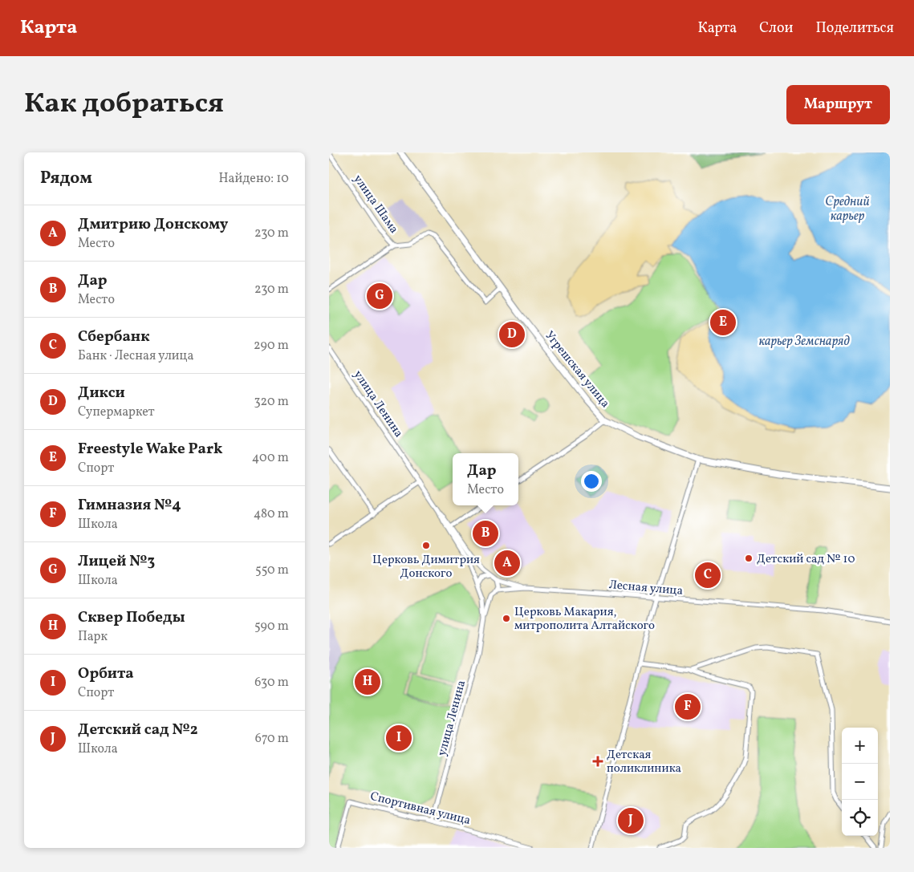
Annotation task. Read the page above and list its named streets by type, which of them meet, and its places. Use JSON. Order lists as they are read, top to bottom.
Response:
{
  "streets": {
    "main road": ["Угрешская улица"],
    "street": [
      "улица Шама",
      "улица Ленина",
      "Лесная улица",
      "Спортивная улица"
    ]
  },
  "crossings": [
    ["улица Ленина", "Лесная улица"],
    ["улица Ленина", "Спортивная улица"]
  ],
  "water": ["Средний карьер", "карьер Земснаряд"],
  "places": {
    "other": ["Церковь Димитрия Донского", "Детский сад № 10", "Церковь Макария, митрополита Алтайского"],
    "health": ["Детская поликлиника"]
  },
  "page": {
    "header": "Карта",
    "nav": ["Карта", "Слои", "Поделиться"],
    "title": "Как добраться",
    "buttons": "Маршрут",
    "heading": ["Рядом", "Найдено: 10"],
    "list": [
      {
        "mark": "A",
        "name": "Дмитрию Донскому",
        "note": "Место",
        "value": "230 m"
      },
      {
        "mark": "B",
        "name": "Дар",
        "note": "Место",
        "value": "230 m"
      },
      {
        "mark": "C",
        "name": "Сбербанк",
        "note": "Банк · Лесная улица",
        "value": "290 m"
      },
      {
        "mark": "D",
        "name": "Дикси",
        "note": "Супермаркет",
        "value": "320 m"
      },
      {
        "mark": "E",
        "name": "Freestyle Wake Park",
        "note": "Спорт",
        "value": "400 m"
      },
      {
        "mark": "F",
        "name": "Гимназия №4",
        "note": "Школа",
        "value": "480 m"
      },
      {
        "mark": "G",
        "name": "Лицей №3",
        "note": "Школа",
        "value": "550 m"
      },
      {
        "mark": "H",
        "name": "Сквер Победы",
        "note": "Парк",
        "value": "590 m"
      },
      {
        "mark": "I",
        "name": "Орбита",
        "note": "Спорт",
        "value": "630 m"
      },
      {
        "mark": "J",
        "name": "Детский сад №2",
        "note": "Школа",
        "value": "670 m"
      }
    ],
    "pins": [
      "G",
      "E",
      "D",
      "B",
      "A",
      "C",
      "H",
      "F",
      "I",
      "J"
    ],
    "popup": ["Дар", "Место"],
    "map_buttons": ["+", "−"]
  }
}
